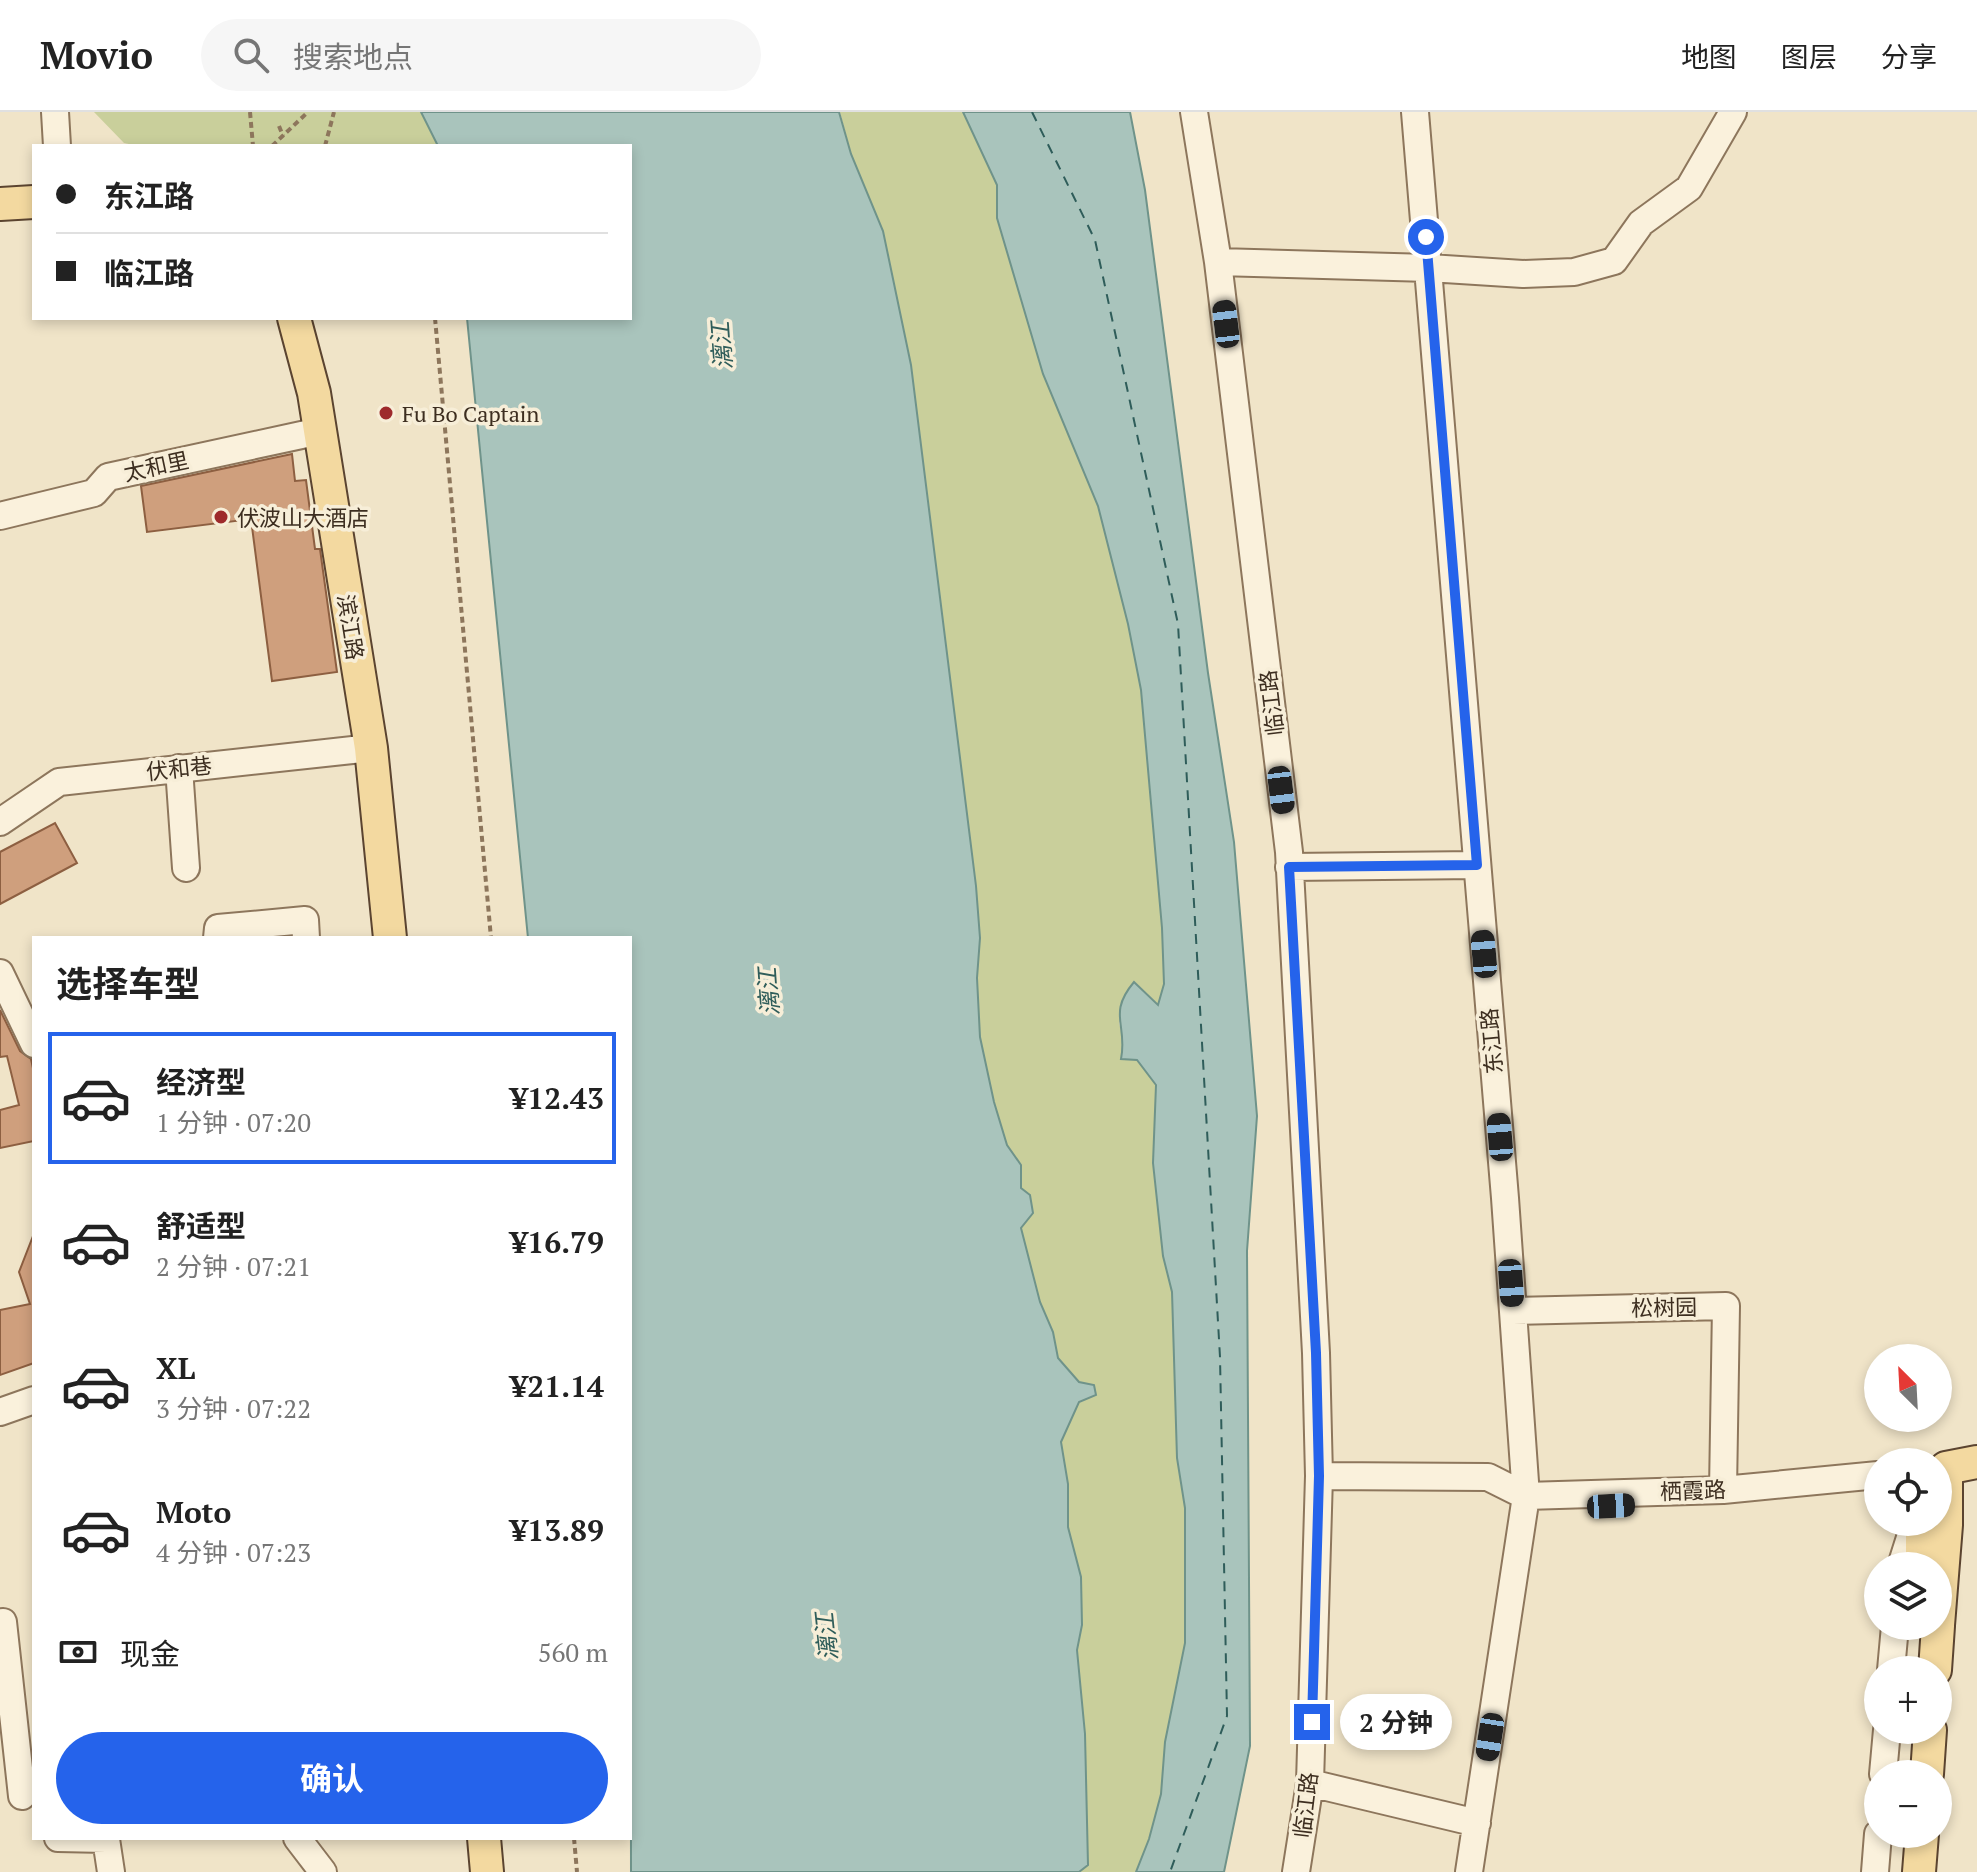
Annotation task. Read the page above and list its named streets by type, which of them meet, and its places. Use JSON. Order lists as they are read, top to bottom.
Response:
{
  "streets": {
    "main road": ["滨江路"],
    "street": [
      "太和里",
      "临江路",
      "伏和巷",
      "东江路",
      "松树园",
      "栖霞路"
    ]
  },
  "crossings": [
    ["太和里", "滨江路"],
    ["滨江路", "伏和巷"],
    ["临江路", "栖霞路"],
    ["东江路", "松树园"],
    ["东江路", "栖霞路"],
    ["松树园", "栖霞路"]
  ],
  "water": ["漓江"],
  "places": ["Fu Bo Captain", "伏波山大酒店"],
  "north": "top left",
  "page": {
    "header": "Movio",
    "search": "搜索地点",
    "nav": ["地图", "图层", "分享"],
    "banner": ["东江路", "临江路"],
    "heading": "选择车型",
    "list": [
      {
        "name": "经济型",
        "note": "1 分钟 · 07:20",
        "value": "¥12.43"
      },
      {
        "name": "舒适型",
        "note": "2 分钟 · 07:21",
        "value": "¥16.79"
      },
      {
        "name": "XL",
        "note": "3 分钟 · 07:22",
        "value": "¥21.14"
      },
      {
        "name": "Moto",
        "note": "4 分钟 · 07:23",
        "value": "¥13.89"
      }
    ],
    "map_buttons": ["+", "−"],
    "pay": ["现金", "560 m"],
    "bubble": "2 分钟",
    "buttons": "确认"
  }
}
